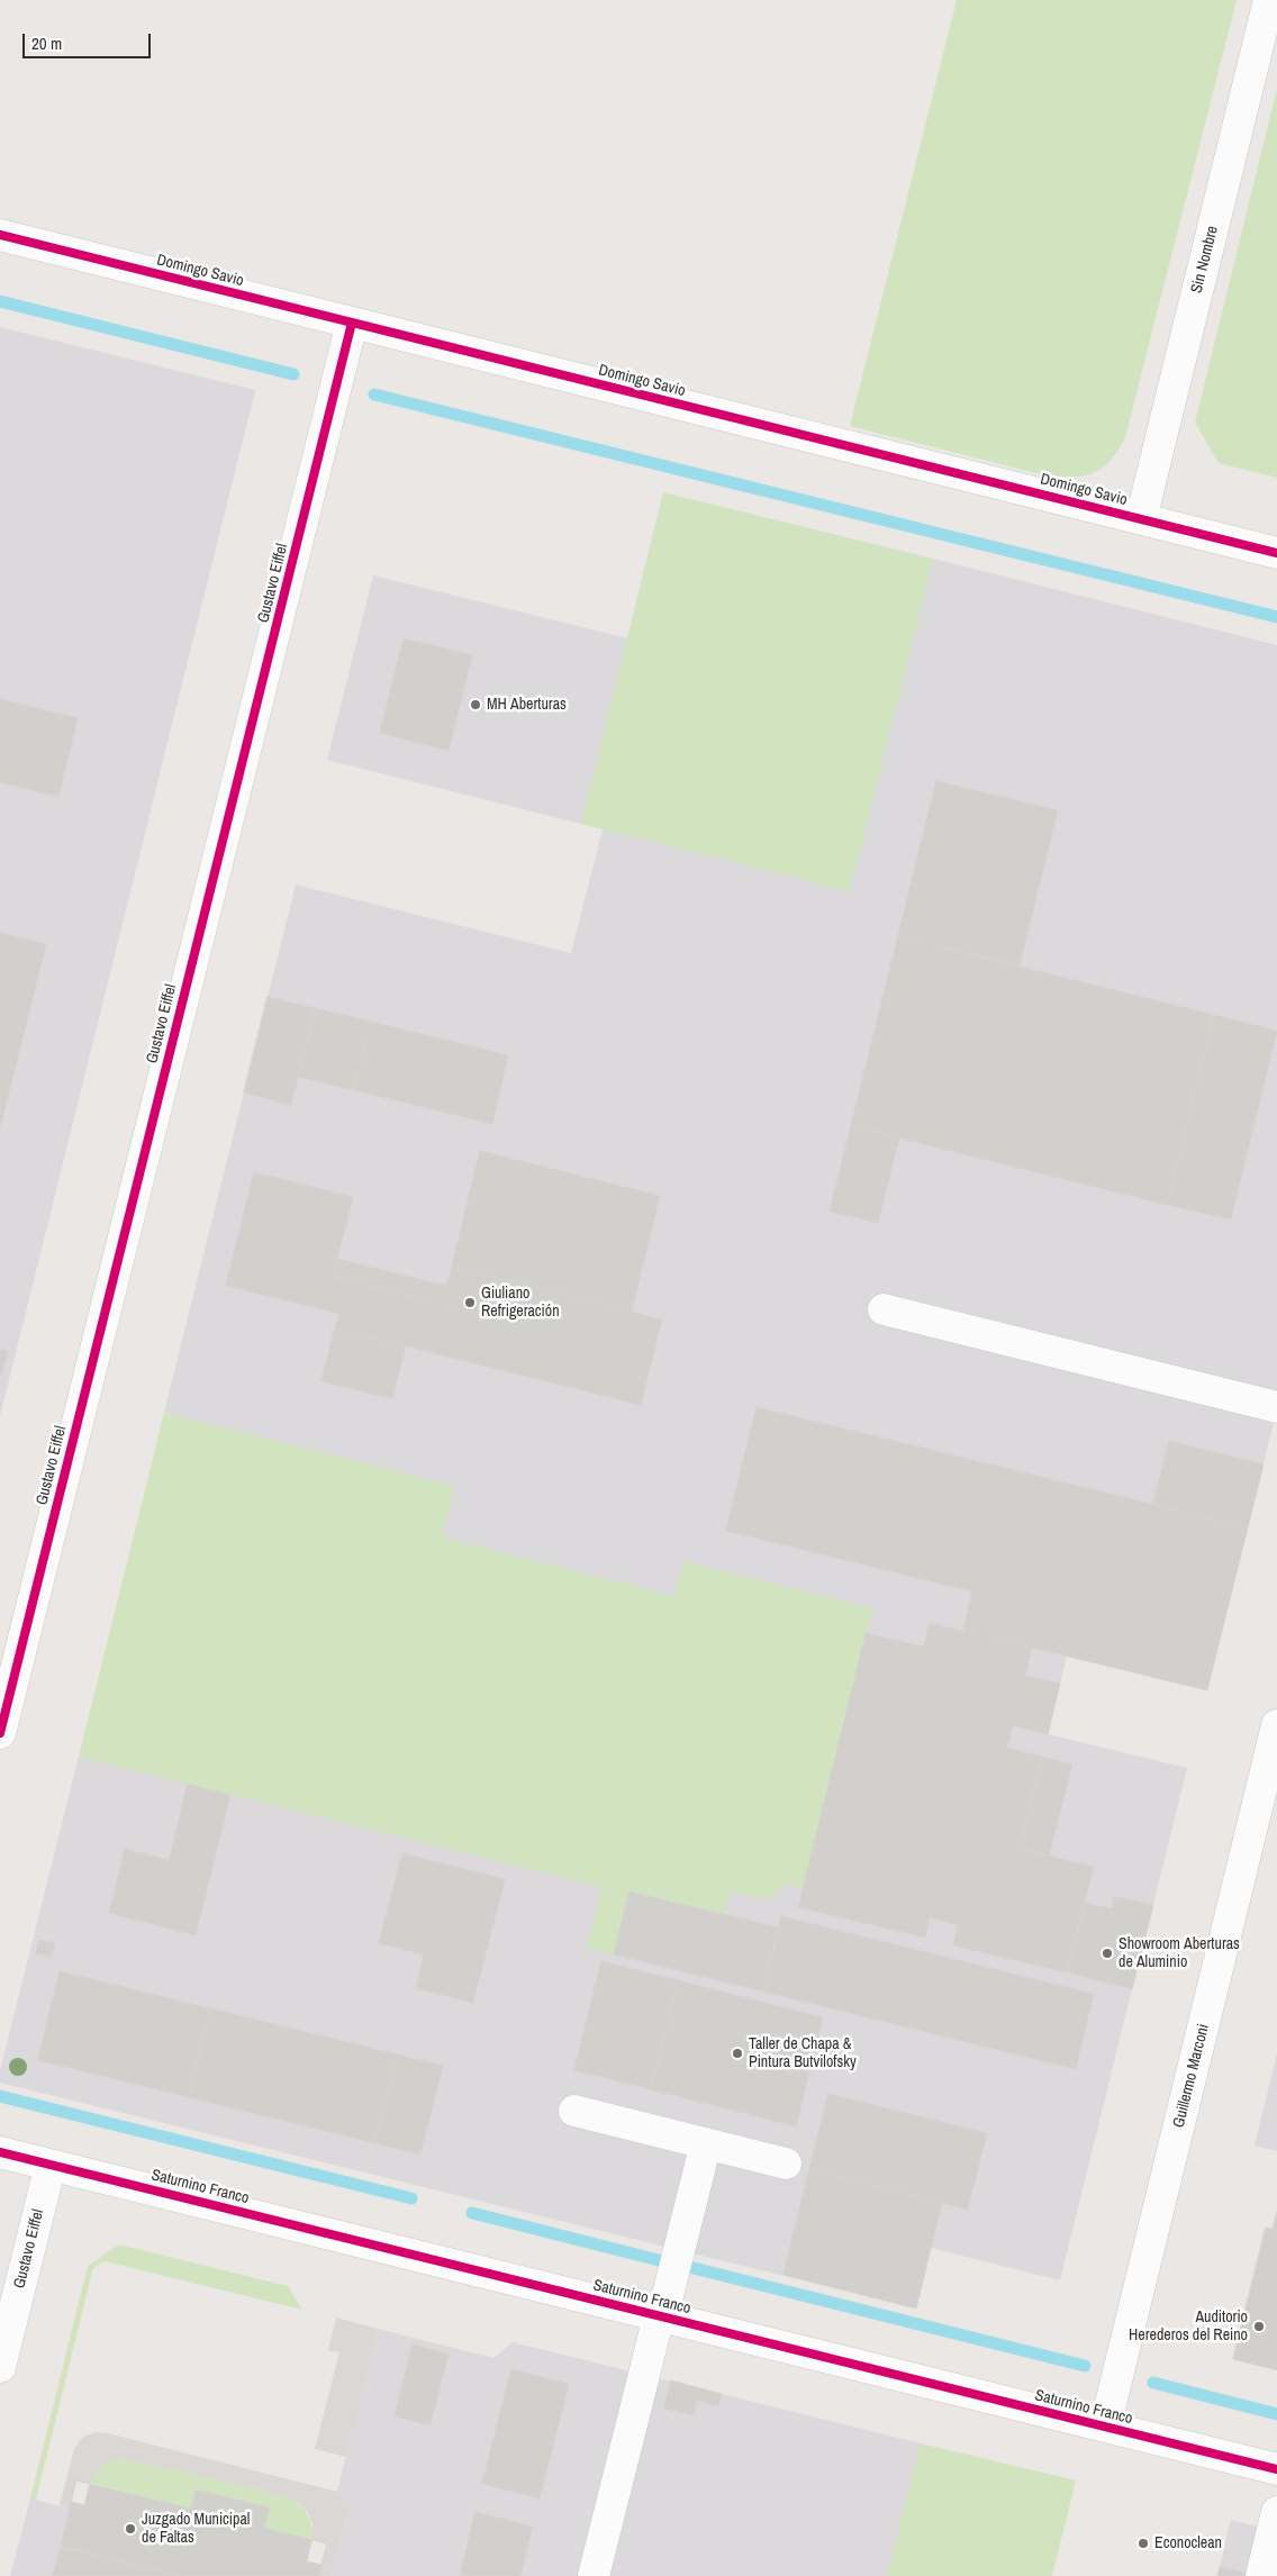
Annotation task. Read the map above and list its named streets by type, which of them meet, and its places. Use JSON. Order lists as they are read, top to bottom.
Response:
{
  "streets": {
    "street": [
      "Sin Nombre",
      "Domingo Savio",
      "Gustavo Eiffel",
      "Guillermo Marconi",
      "Saturnino Franco"
    ]
  },
  "crossings": [
    ["Sin Nombre", "Domingo Savio"],
    ["Domingo Savio", "Gustavo Eiffel"],
    ["Gustavo Eiffel", "Saturnino Franco"],
    ["Guillermo Marconi", "Saturnino Franco"]
  ],
  "places": [
    "MH Aberturas",
    "Giuliano Refrigeración",
    "Showroom Aberturas de Aluminio",
    "Taller de Chapa & Pintura Butvilofsky",
    "Auditorio Herederos del Reino",
    "Juzgado Municipal de Faltas",
    "Econoclean"
  ],
  "scale_bar": "20 m"
}
